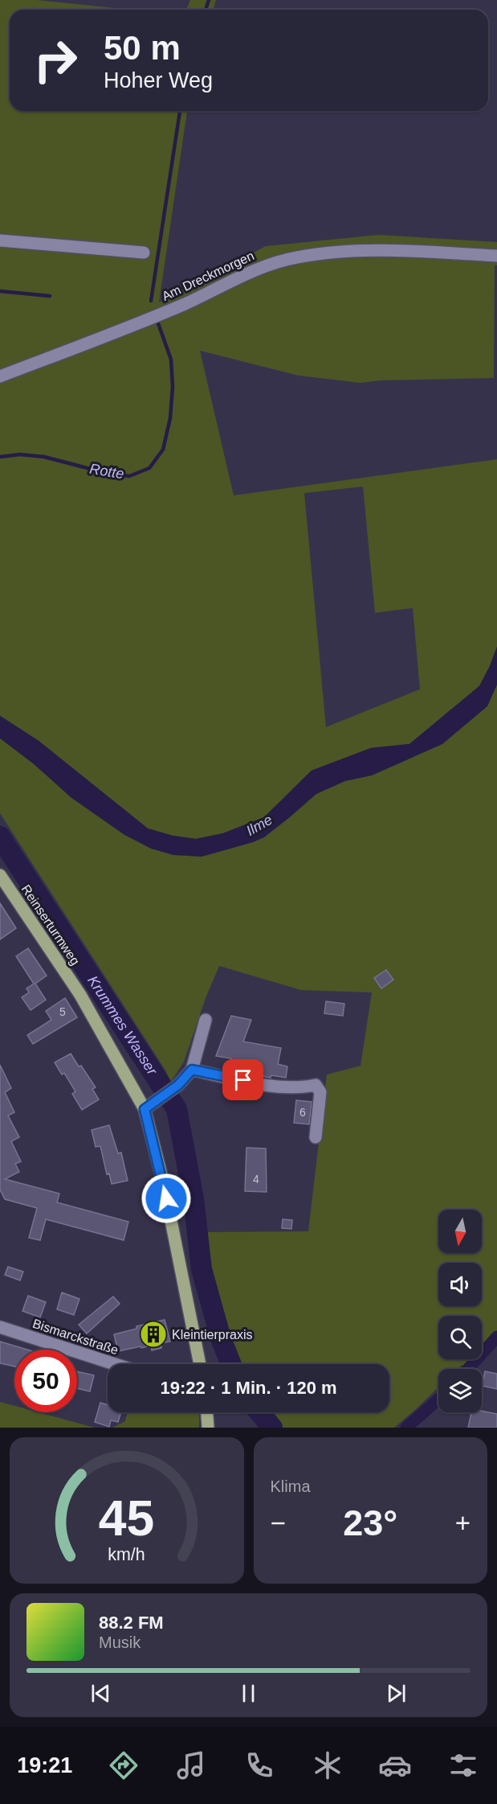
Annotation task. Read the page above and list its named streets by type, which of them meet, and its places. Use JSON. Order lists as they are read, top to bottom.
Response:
{
  "streets": {
    "main road": ["Reinserturmweg"],
    "street": ["Am Dreckmorgen", "Bismarckstraße"]
  },
  "water": ["Rotte", "Ilme", "Krummes Wasser"],
  "places": {
    "building": ["Kleintierpraxis"]
  },
  "house_numbers": ["5", "6", "4"],
  "north": "bottom",
  "page": {
    "turn": ["50 m", "Hoher Weg"],
    "limit": "50",
    "trip": "19:22 · 1 Min. · 120 m",
    "tile": "Klima",
    "heat": ["−", "23°", "+"],
    "song": ["88.2 FM", "Musik"],
    "tabs": "19:21",
    "gauge": ["45", "km/h"]
  }
}
